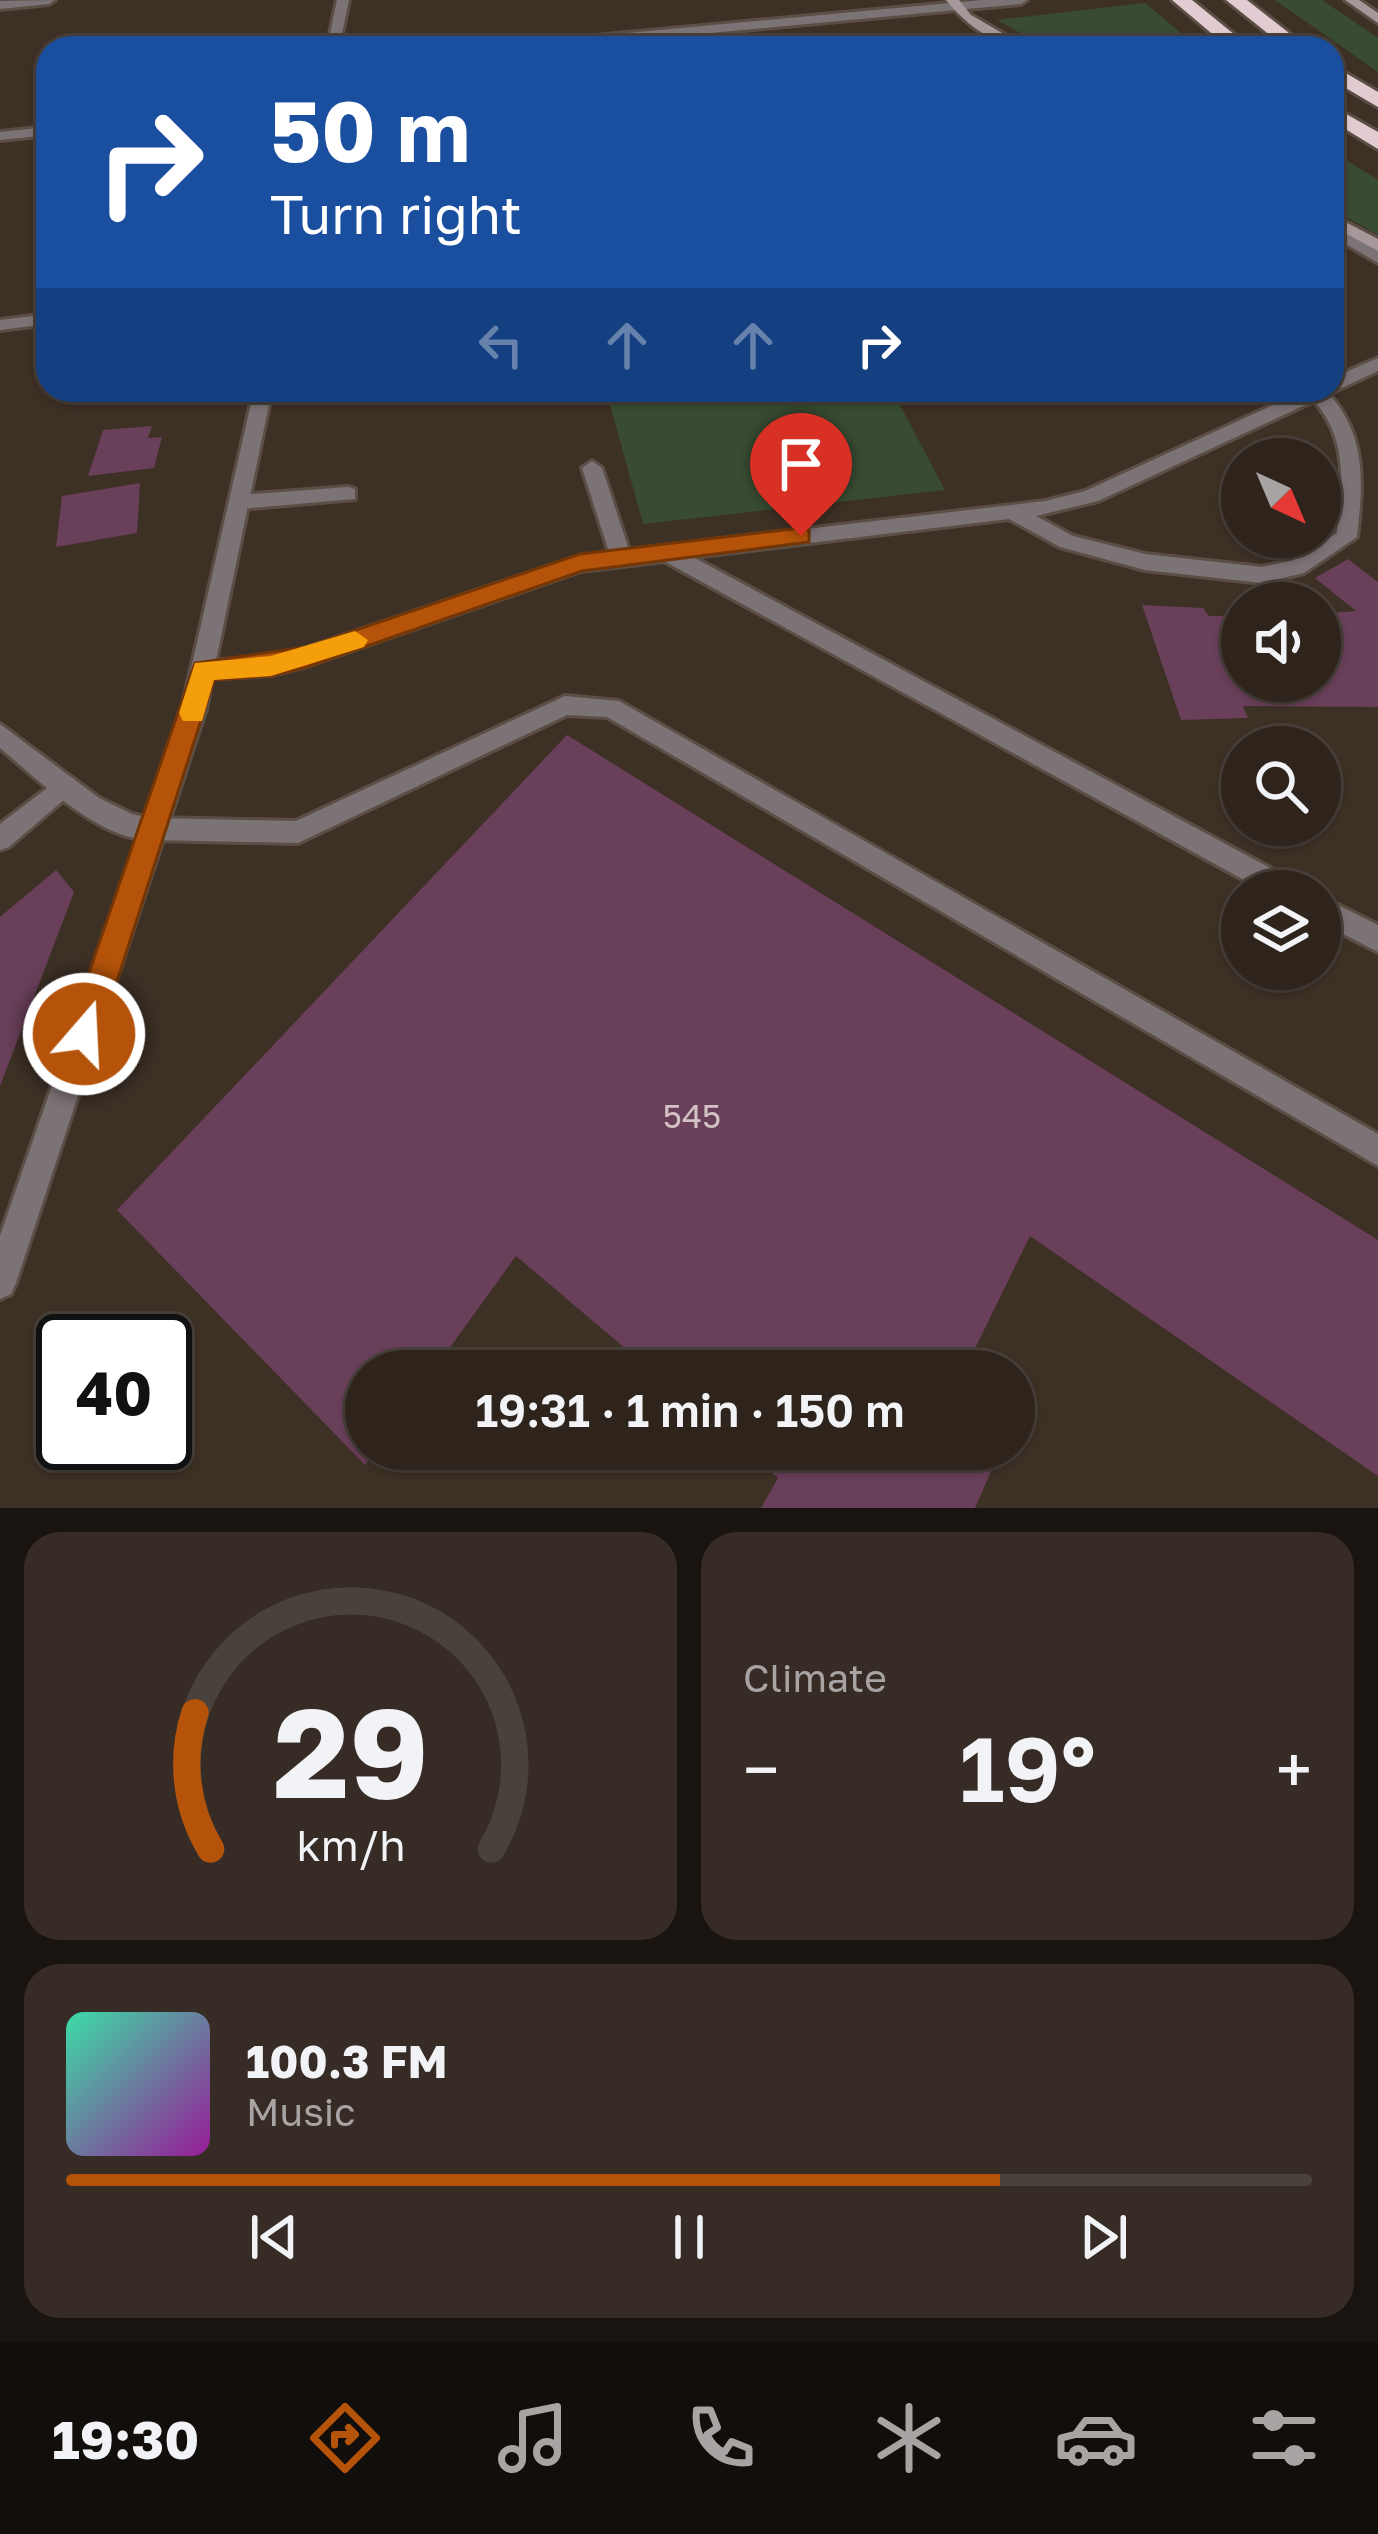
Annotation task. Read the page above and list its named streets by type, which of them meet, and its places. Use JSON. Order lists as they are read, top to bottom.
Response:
{
  "house_numbers": ["545"],
  "north": "bottom right",
  "page": {
    "turn": ["50 m", "Turn right"],
    "limit": "40",
    "trip": "19:31 · 1 min · 150 m",
    "tile": "Climate",
    "heat": ["−", "19°", "+"],
    "song": ["100.3 FM", "Music"],
    "tabs": "19:30",
    "gauge": ["29", "km/h"]
  }
}
